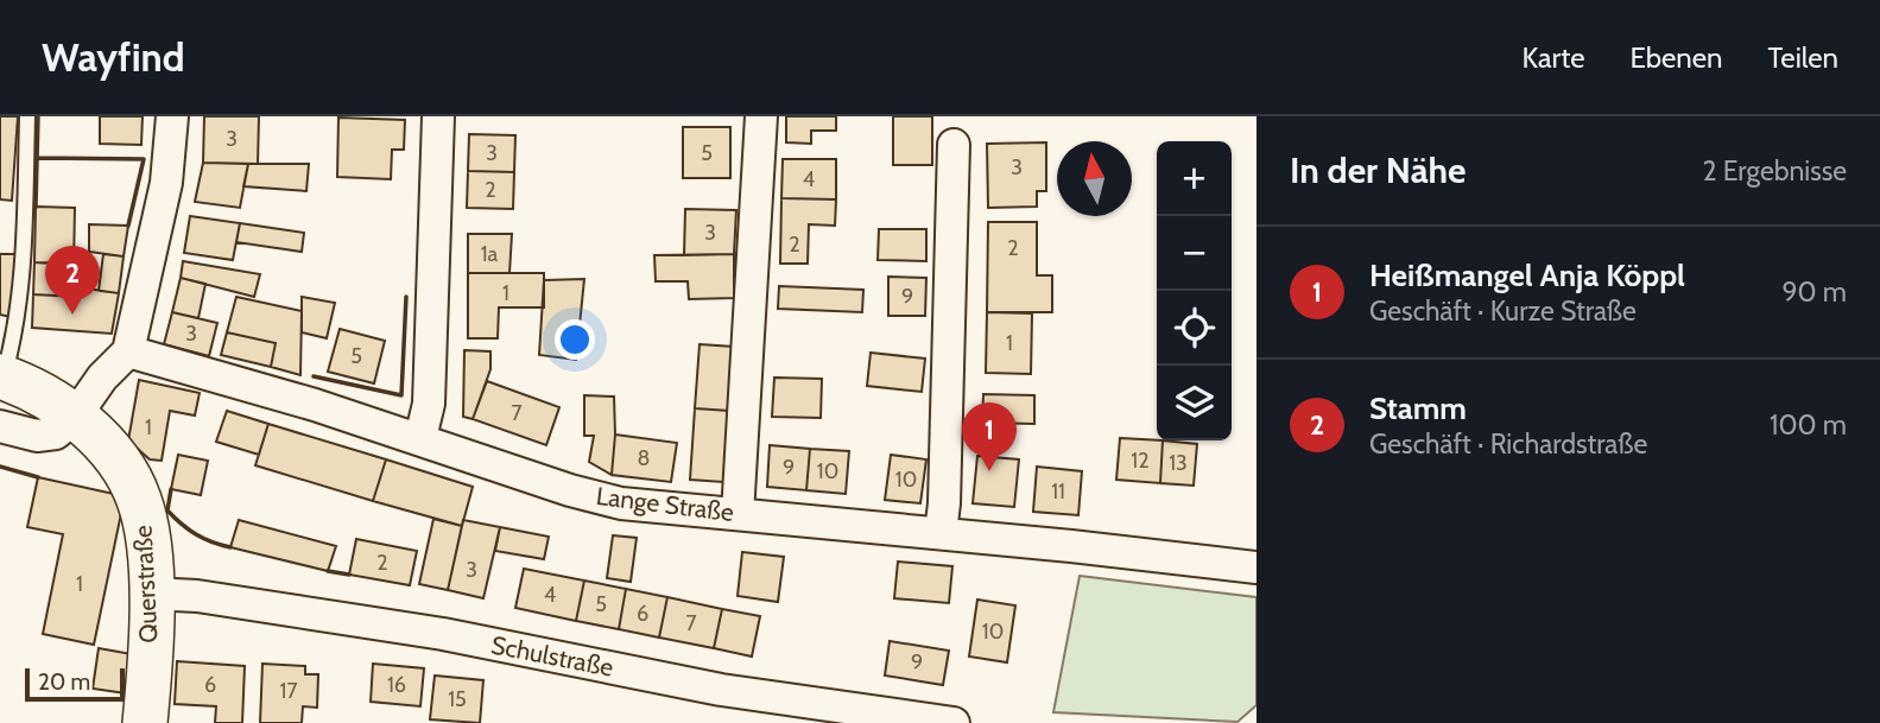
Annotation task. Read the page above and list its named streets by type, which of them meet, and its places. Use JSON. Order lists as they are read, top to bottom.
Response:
{
  "streets": {
    "street": ["Lange Straße", "Querstraße", "Schulstraße"]
  },
  "crossings": [
    ["Querstraße", "Schulstraße"]
  ],
  "house_numbers": [
    "3",
    "3",
    "5",
    "3",
    "4",
    "2",
    "3",
    "2",
    "2",
    "1a",
    "1",
    "9",
    "3",
    "1",
    "5",
    "7",
    "1",
    "8",
    "12",
    "13",
    "9",
    "10",
    "10",
    "11",
    "2",
    "3",
    "1",
    "4",
    "5",
    "6",
    "7",
    "10",
    "9",
    "6",
    "16",
    "17",
    "15"
  ],
  "scale_bar": "20 m",
  "north": "top",
  "page": {
    "header": "Wayfind",
    "nav": ["Karte", "Ebenen", "Teilen"],
    "heading": ["In der Nähe", "2 Ergebnisse"],
    "map_buttons": ["+", "−"],
    "list": [
      {
        "mark": "1",
        "name": "Heißmangel Anja Köppl",
        "note": "Geschäft · Kurze Straße",
        "value": "90 m"
      },
      {
        "mark": "2",
        "name": "Stamm",
        "note": "Geschäft · Richardstraße",
        "value": "100 m"
      }
    ],
    "pins": ["2", "1"],
    "scale": "20 m"
  }
}
